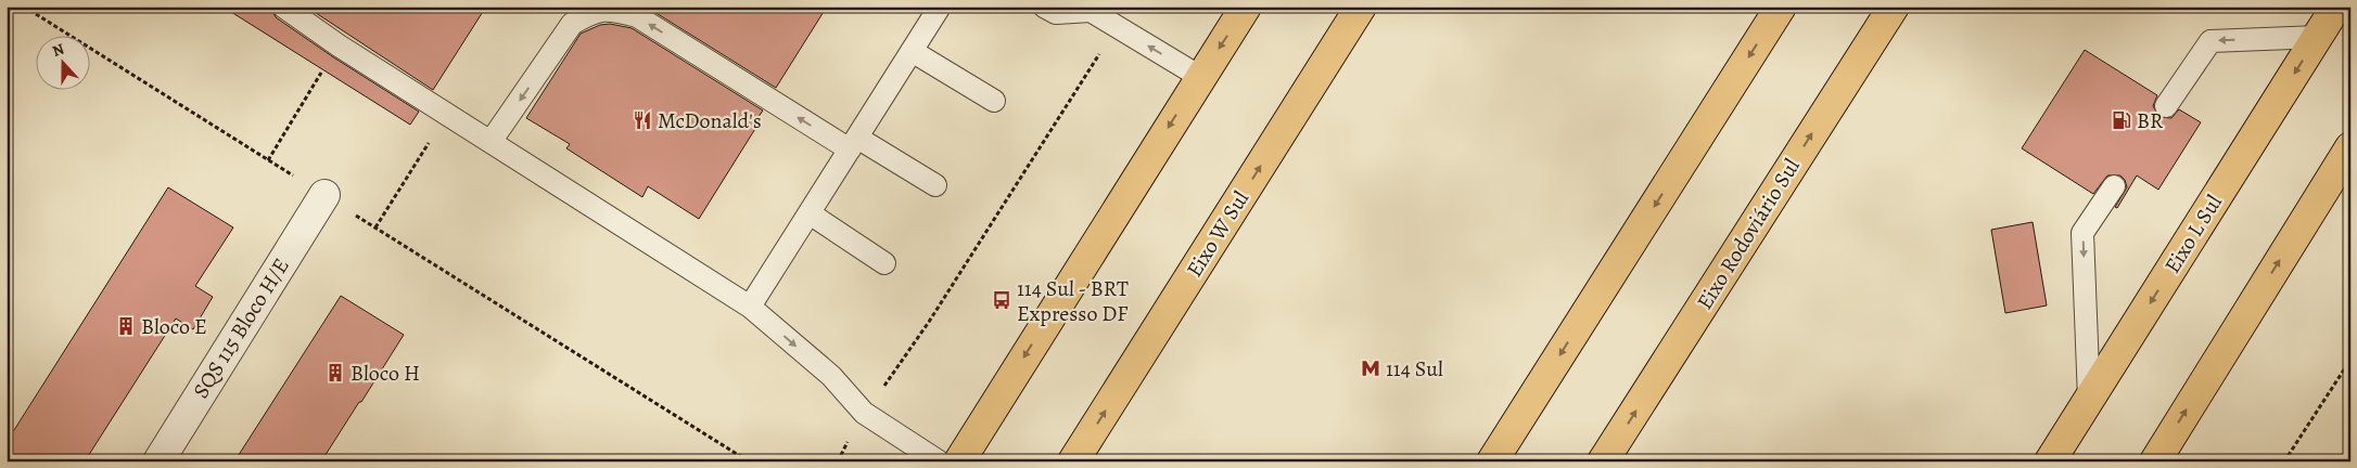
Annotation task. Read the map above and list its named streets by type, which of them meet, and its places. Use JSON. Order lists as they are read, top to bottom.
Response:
{
  "streets": {
    "main road": ["Eixo W Sul", "Eixo Rodoviário Sul", "Eixo L Sul"],
    "street": ["SQS 115 Bloco H/E"]
  },
  "places": {
    "restaurant": ["McDonald's"],
    "fuel station": ["BR"],
    "bus stop": ["114 Sul - BRT Expresso DF"],
    "building": ["Bloco E", "Bloco H"],
    "metro station": ["114 Sul"]
  },
  "north": "top"
}
